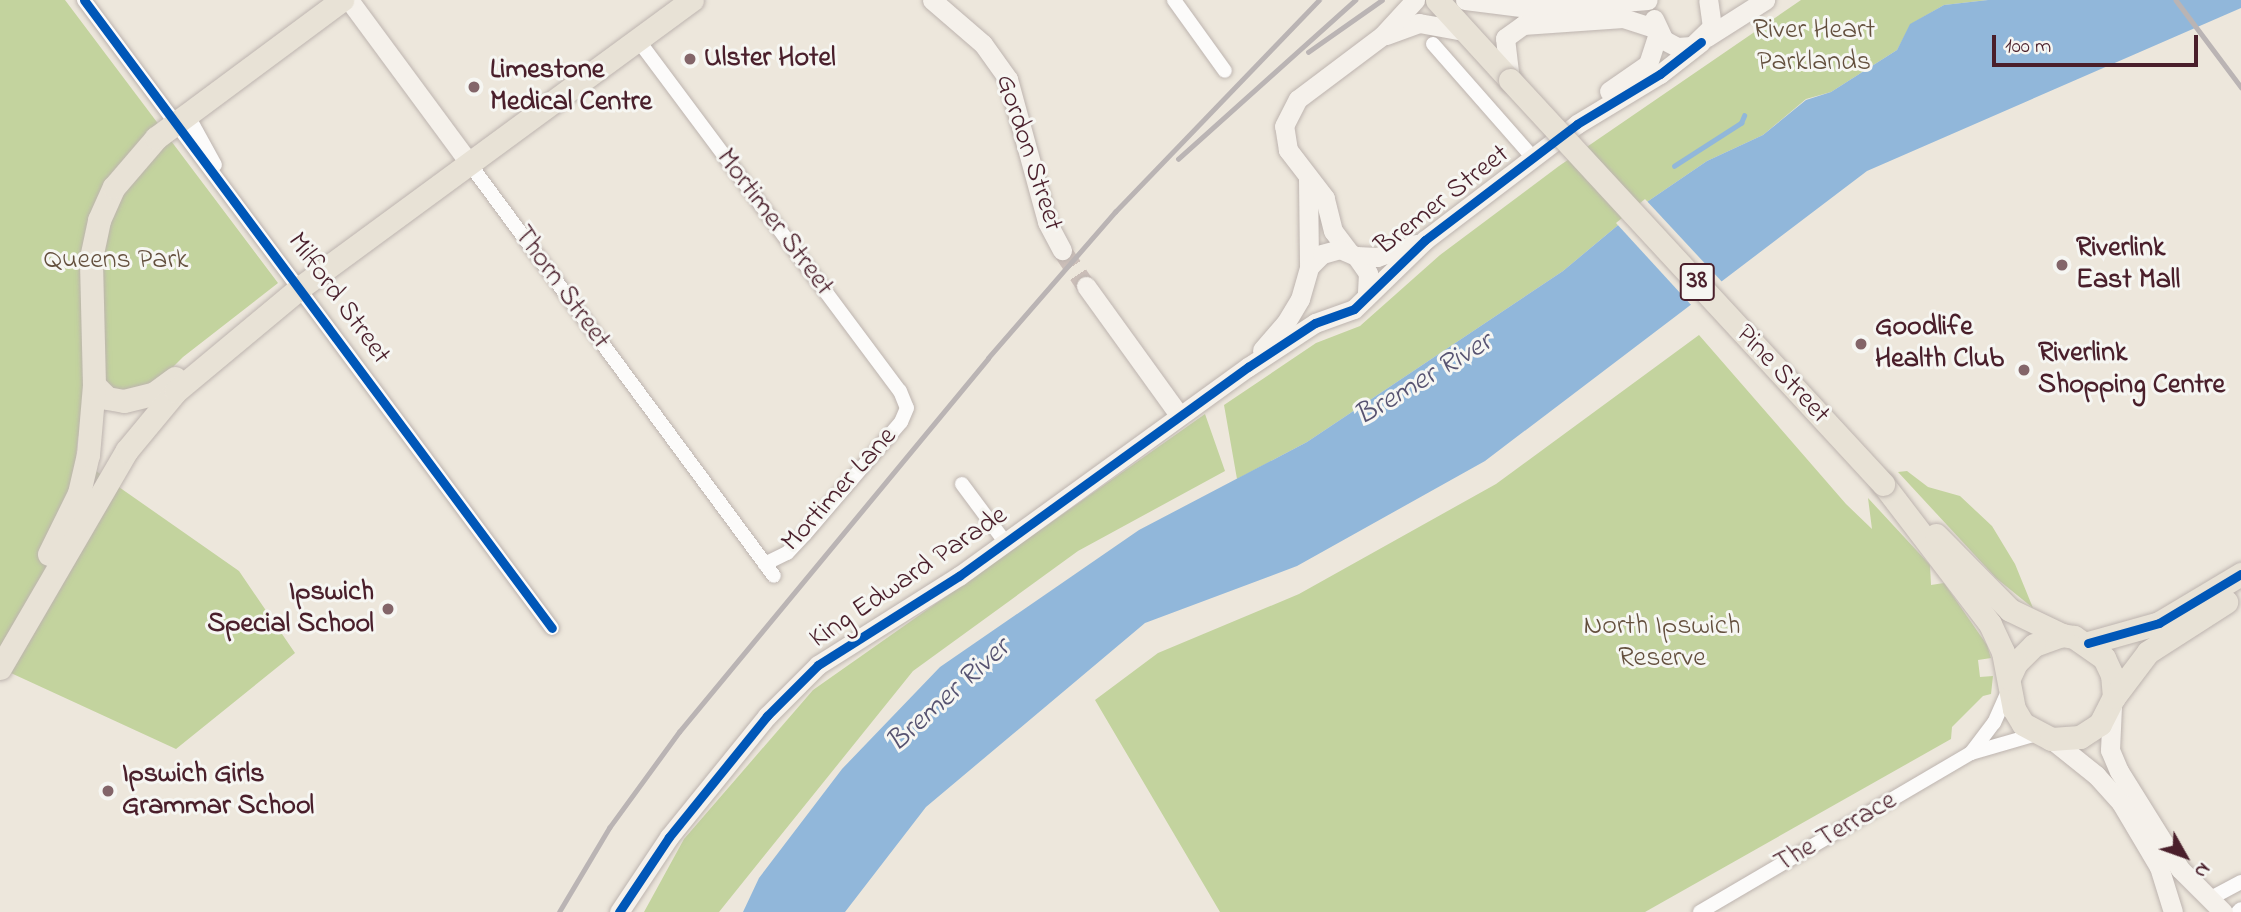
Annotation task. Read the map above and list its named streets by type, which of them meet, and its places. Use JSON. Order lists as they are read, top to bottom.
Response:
{
  "streets": {
    "main road": ["38", "Pine Street"],
    "street": [
      "Gordon Street",
      "Bremer Street",
      "Mortimer Street",
      "Thorn Street",
      "Milford Street",
      "Mortimer Lane",
      "King Edward Parade",
      "The Terrace"
    ]
  },
  "crossings": [
    ["Bremer Street", "King Edward Parade"],
    ["Mortimer Street", "Mortimer Lane"],
    ["38", "Pine Street"],
    ["38", "The Terrace"],
    ["Thorn Street", "Mortimer Lane"],
    ["Pine Street", "The Terrace"]
  ],
  "water": ["Bremer River"],
  "parks": ["River Heart Parklands", "Queens Park", "North Ipswich Reserve"],
  "places": [
    "Ulster Hotel",
    "Limestone Medical Centre",
    "Riverlink East Mall",
    "Goodlife Health Club",
    "Riverlink Shopping Centre",
    "Ipswich Special School",
    "Ipswich Girls Grammar School"
  ],
  "scale_bar": "100 m",
  "north": "bottom right"
}
